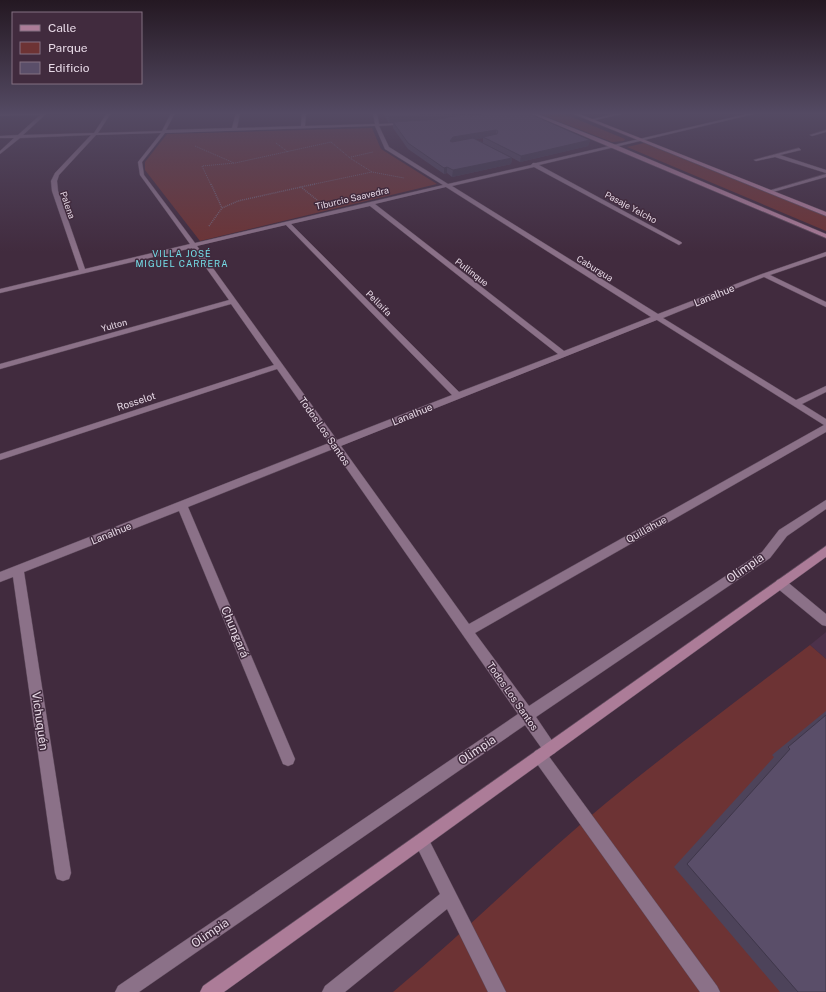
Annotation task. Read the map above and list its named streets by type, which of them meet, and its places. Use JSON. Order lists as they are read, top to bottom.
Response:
{
  "streets": {
    "street": [
      "Tiburcio Saavedra",
      "Palena",
      "Pasaje Yelcho",
      "Caburgua",
      "Pullinque",
      "Lanalhue",
      "Pellaifa",
      "Yulton",
      "Rosselot",
      "Todos Los Santos",
      "Quillahue",
      "Olimpia",
      "Chungará",
      "Vichuquén"
    ]
  },
  "crossings": [
    ["Tiburcio Saavedra", "Palena"],
    ["Tiburcio Saavedra", "Pasaje Yelcho"],
    ["Tiburcio Saavedra", "Caburgua"],
    ["Tiburcio Saavedra", "Pullinque"],
    ["Tiburcio Saavedra", "Pellaifa"],
    ["Tiburcio Saavedra", "Todos Los Santos"],
    ["Caburgua", "Lanalhue"],
    ["Pullinque", "Lanalhue"],
    ["Lanalhue", "Pellaifa"],
    ["Lanalhue", "Todos Los Santos"],
    ["Lanalhue", "Chungará"],
    ["Lanalhue", "Vichuquén"],
    ["Yulton", "Todos Los Santos"],
    ["Rosselot", "Todos Los Santos"],
    ["Todos Los Santos", "Quillahue"],
    ["Todos Los Santos", "Olimpia"]
  ],
  "districts": ["VILLA JOSÉ MIGUEL CARRERA"],
  "legend": ["Calle", "Parque", "Edificio"]
}
